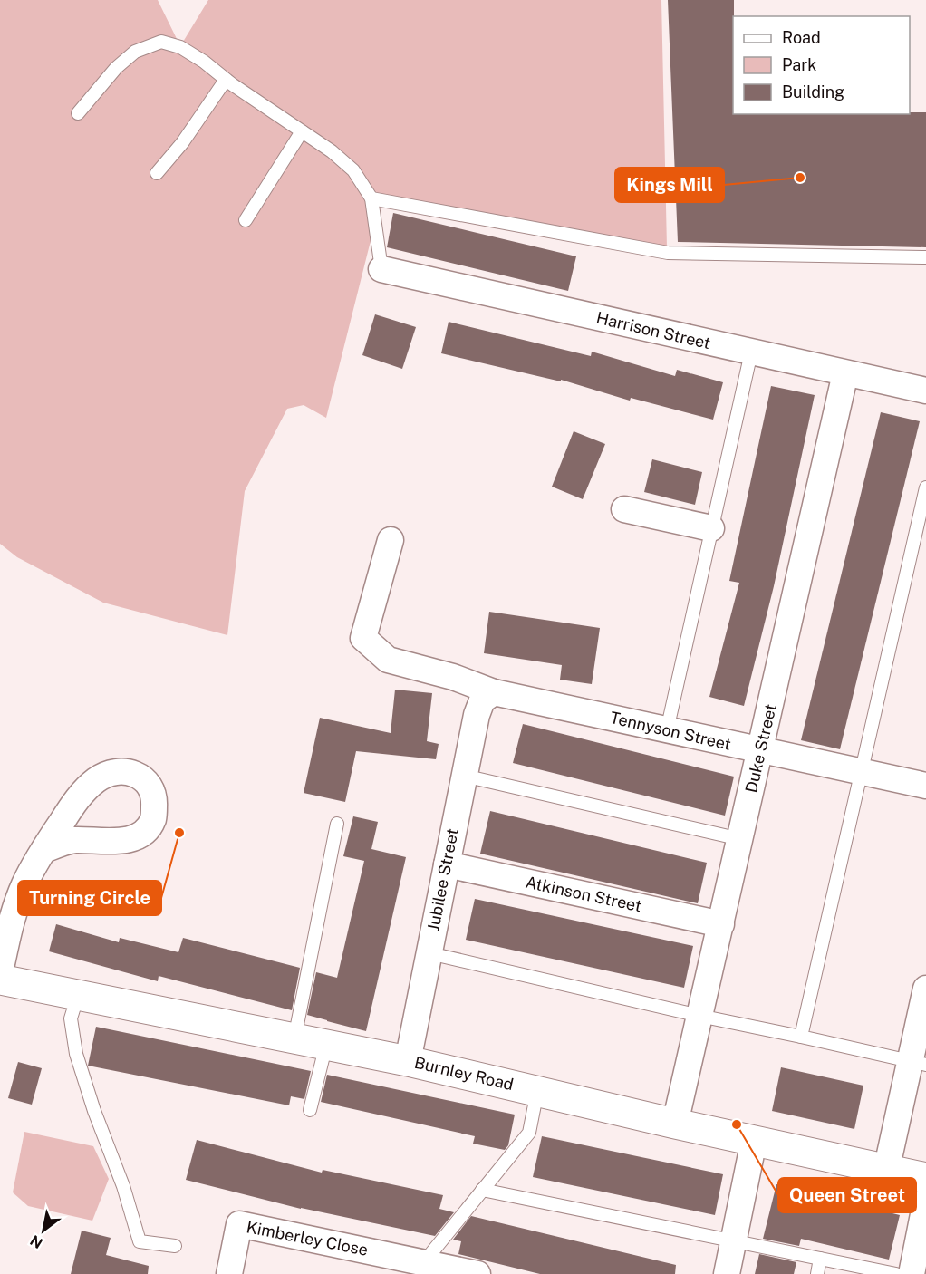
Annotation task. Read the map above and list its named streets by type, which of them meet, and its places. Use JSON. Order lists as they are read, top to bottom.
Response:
{
  "streets": {
    "street": [
      "Harrison Street",
      "Tennyson Street",
      "Duke Street",
      "Jubilee Street",
      "Atkinson Street",
      "Burnley Road",
      "Kimberley Close"
    ]
  },
  "crossings": [
    ["Harrison Street", "Duke Street"],
    ["Tennyson Street", "Duke Street"],
    ["Tennyson Street", "Jubilee Street"],
    ["Duke Street", "Atkinson Street"],
    ["Duke Street", "Burnley Road"],
    ["Jubilee Street", "Atkinson Street"],
    ["Jubilee Street", "Burnley Road"]
  ],
  "places": ["Kings Mill", "Turning Circle", "Queen Street"],
  "legend": ["Road", "Park", "Building"],
  "north": "bottom left"
}
